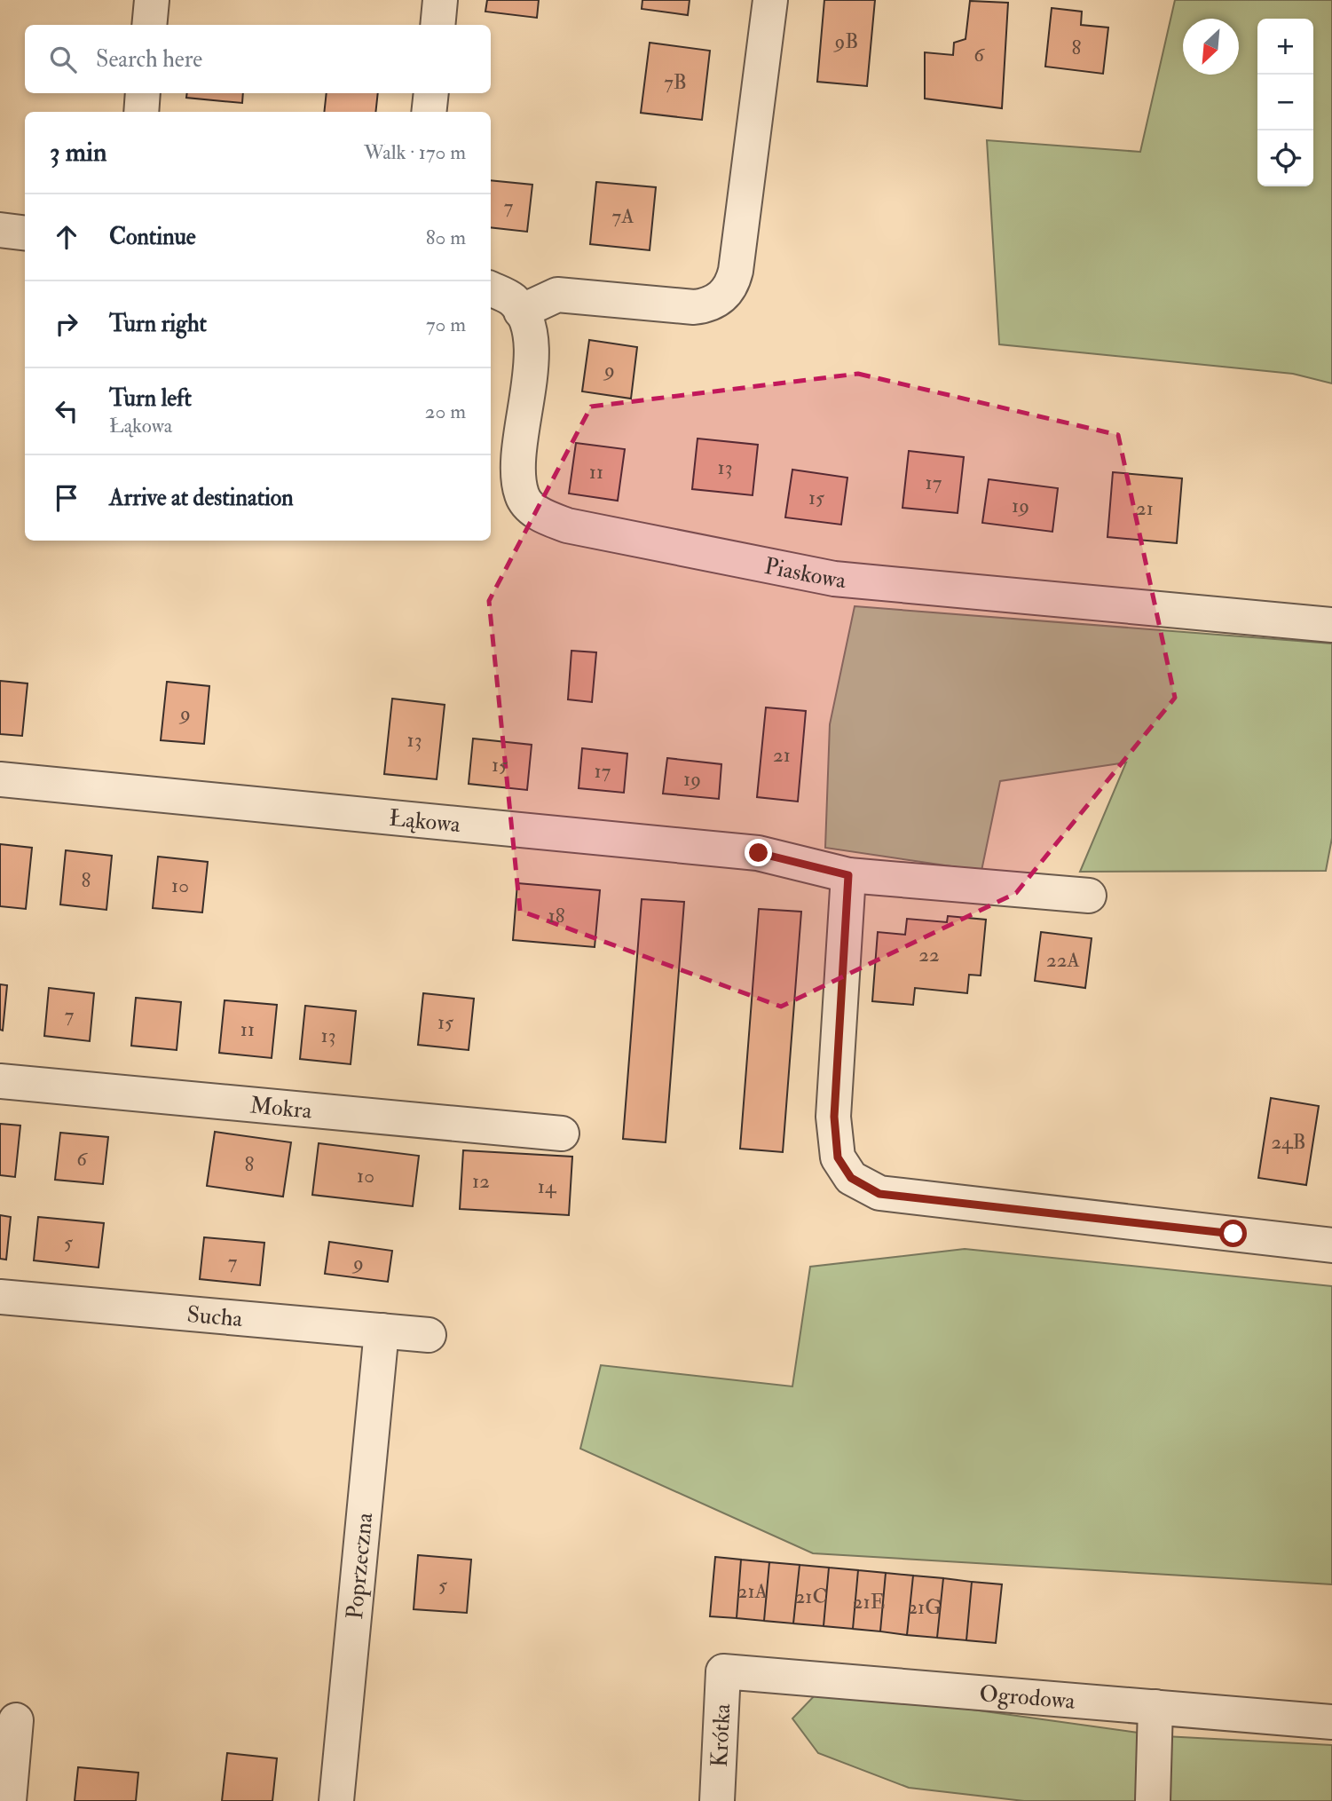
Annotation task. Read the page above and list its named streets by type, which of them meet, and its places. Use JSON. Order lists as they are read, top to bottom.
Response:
{
  "streets": {
    "street": [
      "Piaskowa",
      "Łąkowa",
      "Mokra",
      "Sucha",
      "Poprzeczna",
      "Ogrodowa",
      "Krótka"
    ]
  },
  "crossings": [
    ["Sucha", "Poprzeczna"],
    ["Ogrodowa", "Krótka"]
  ],
  "house_numbers": [
    "9B",
    "8",
    "6",
    "7B",
    "7",
    "7A",
    "9",
    "13",
    "11",
    "17",
    "15",
    "19",
    "21",
    "9",
    "13",
    "21",
    "15",
    "17",
    "19",
    "8",
    "10",
    "18",
    "22",
    "22A",
    "7",
    "15",
    "11",
    "13",
    "24B",
    "6",
    "8",
    "10",
    "12",
    "14",
    "5",
    "7",
    "9",
    "5",
    "21A",
    "21C",
    "21E",
    "21G"
  ],
  "north": "bottom left",
  "page": {
    "map_buttons": ["+", "−"],
    "search": "Search here",
    "heading": ["3 min", "Walk · 170 m"],
    "list": [
      ["Continue", "80 m"],
      ["Turn right", "70 m"],
      ["Turn left", "Łąkowa", "20 m"],
      "Arrive at destination"
    ]
  }
}
